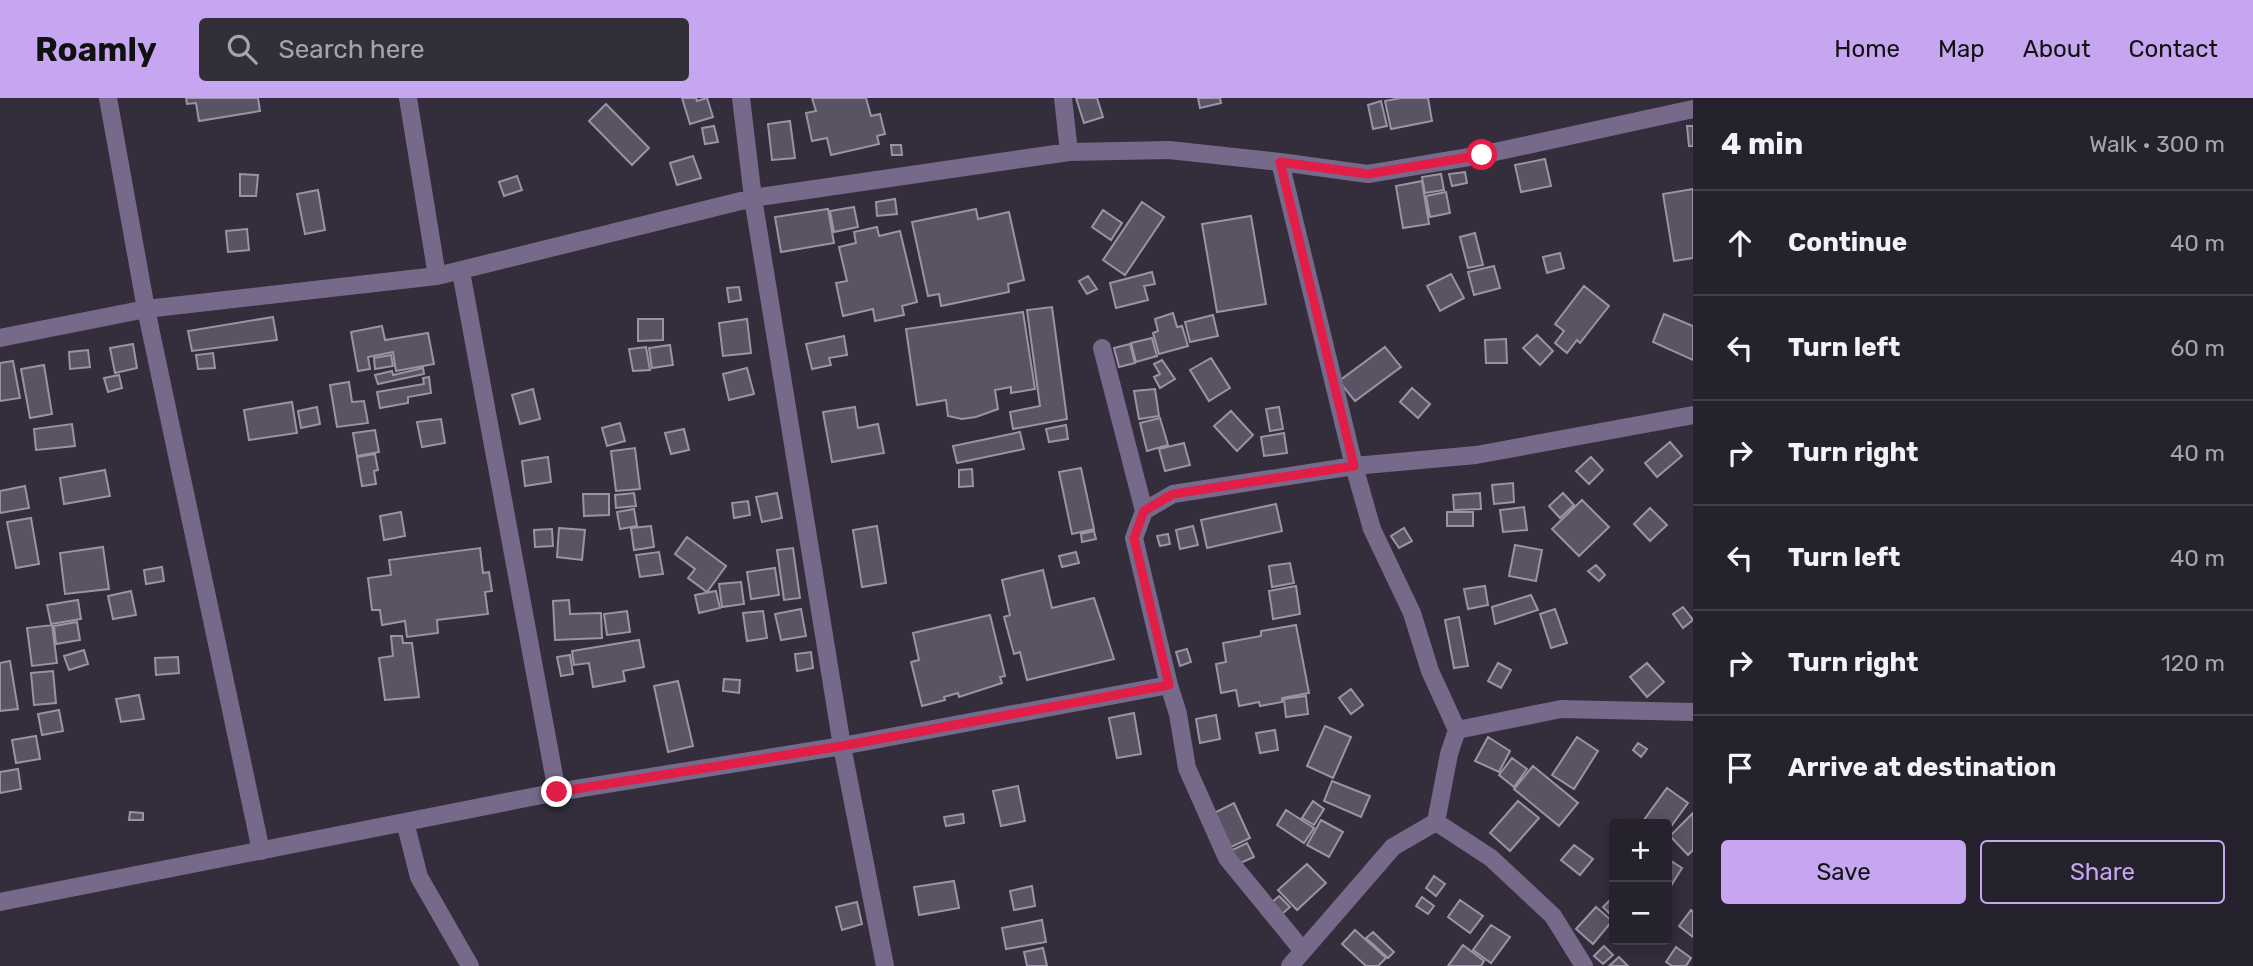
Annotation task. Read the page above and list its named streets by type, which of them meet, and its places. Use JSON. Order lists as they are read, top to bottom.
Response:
{
  "page": {
    "header": "Roamly",
    "search": "Search here",
    "nav": [
      "Home",
      "Map",
      "About",
      "Contact"
    ],
    "heading": ["4 min", "Walk · 300 m"],
    "list": [
      ["Continue", "40 m"],
      ["Turn left", "60 m"],
      ["Turn right", "40 m"],
      ["Turn left", "40 m"],
      ["Turn right", "120 m"],
      "Arrive at destination"
    ],
    "map_buttons": ["+", "−"],
    "buttons": ["Save", "Share"]
  }
}
